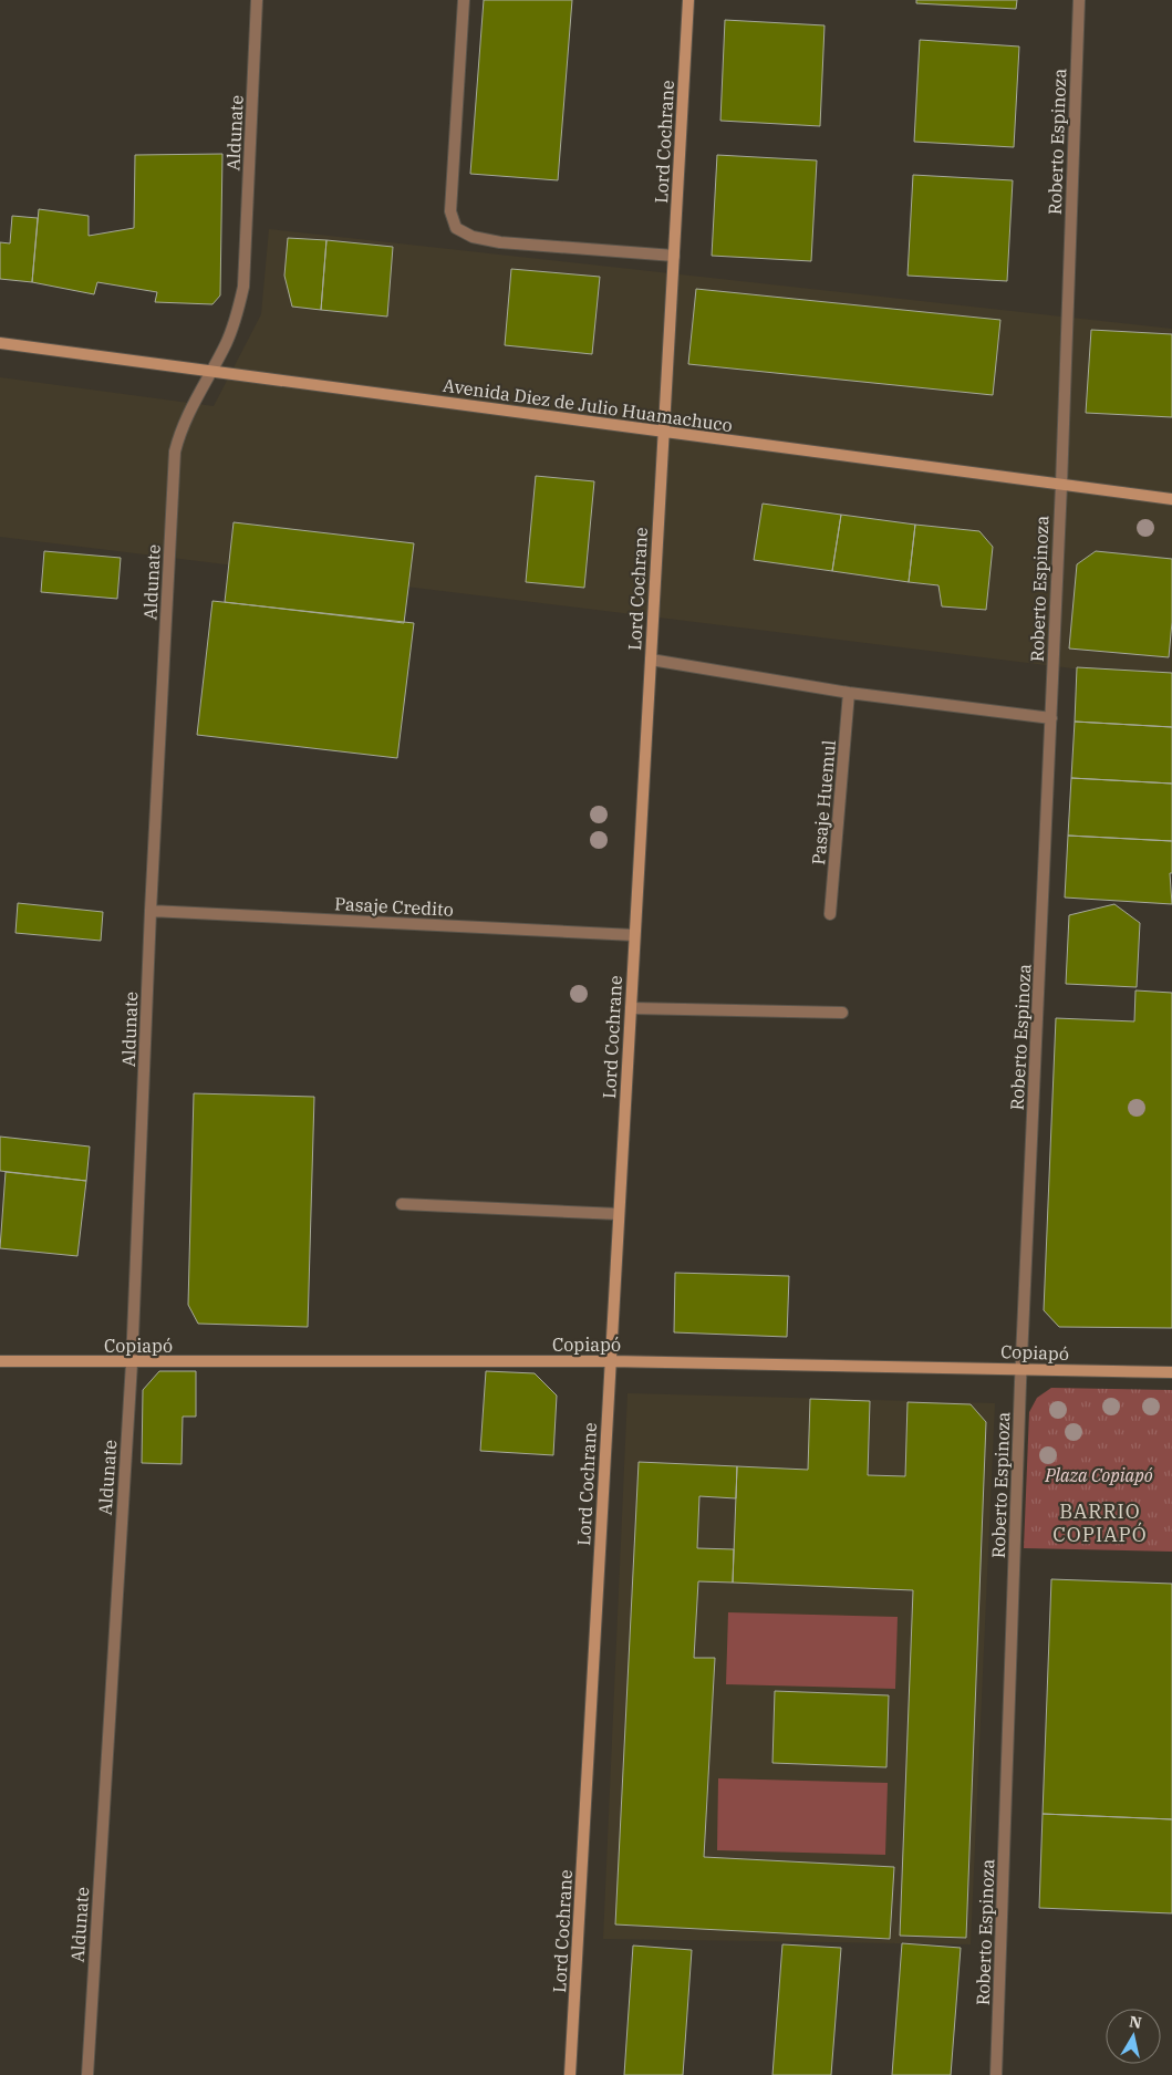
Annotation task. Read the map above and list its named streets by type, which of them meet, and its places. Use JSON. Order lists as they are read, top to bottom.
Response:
{
  "streets": {
    "street": [
      "Aldunate",
      "Lord Cochrane",
      "Roberto Espinoza",
      "Avenida Diez de Julio Huamachuco",
      "Pasaje Huemul",
      "Pasaje Credito",
      "Copiapó"
    ]
  },
  "crossings": [
    ["Aldunate", "Avenida Diez de Julio Huamachuco"],
    ["Aldunate", "Pasaje Credito"],
    ["Aldunate", "Copiapó"],
    ["Lord Cochrane", "Avenida Diez de Julio Huamachuco"],
    ["Lord Cochrane", "Pasaje Credito"],
    ["Lord Cochrane", "Copiapó"],
    ["Roberto Espinoza", "Avenida Diez de Julio Huamachuco"],
    ["Roberto Espinoza", "Copiapó"]
  ],
  "districts": ["BARRIO COPIAPÓ"],
  "parks": ["Plaza Copiapó"],
  "north": "top"
}
